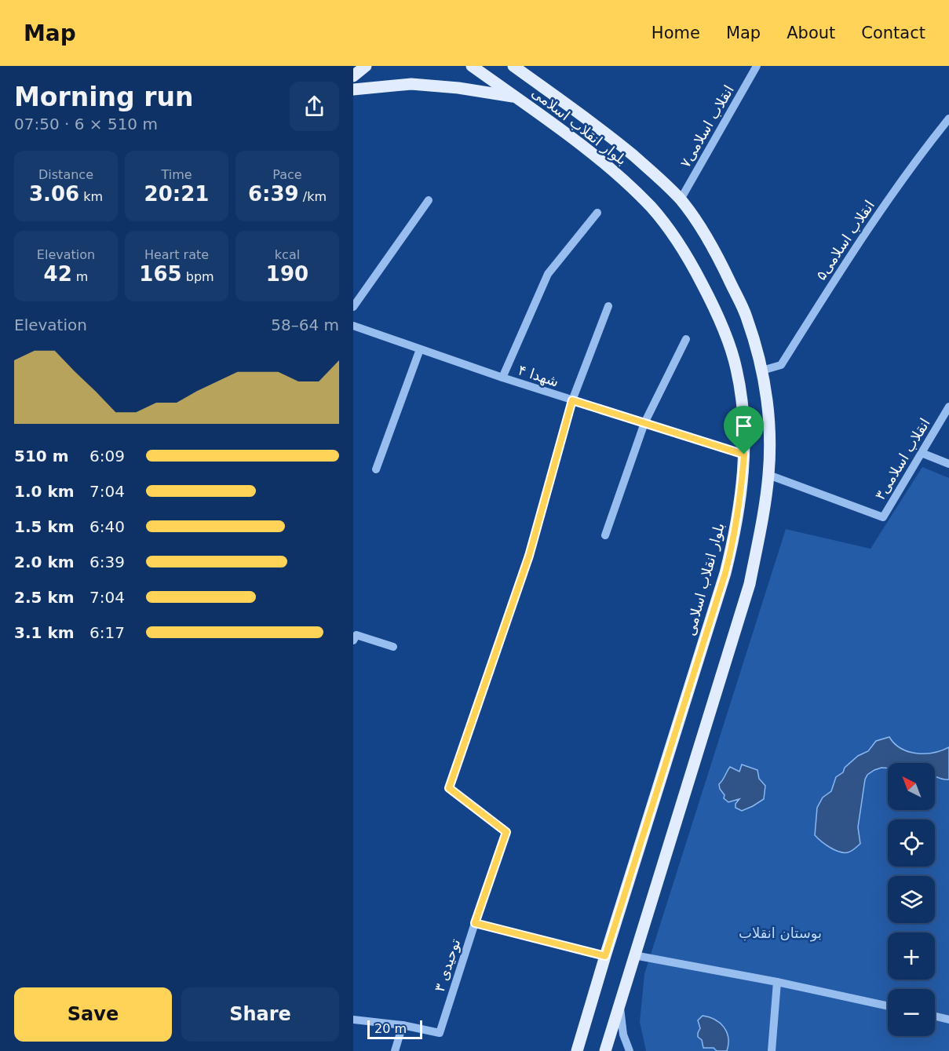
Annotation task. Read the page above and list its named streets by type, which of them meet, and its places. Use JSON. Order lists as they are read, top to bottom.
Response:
{
  "streets": {
    "main road": ["بلوار انقلاب اسلامی"],
    "street": [
      "انقلاب اسلامی۷",
      "انقلاب اسلامی۵",
      "شهدا ۴",
      "انقلاب اسلامی۳",
      "توحیدی ۳"
    ]
  },
  "crossings": [
    ["بلوار انقلاب اسلامی", "انقلاب اسلامی۷"],
    ["بلوار انقلاب اسلامی", "انقلاب اسلامی۵"],
    ["بلوار انقلاب اسلامی", "شهدا ۴"],
    ["بلوار انقلاب اسلامی", "انقلاب اسلامی۳"],
    ["شهدا ۴", "توحیدی ۳"]
  ],
  "parks": ["بوستان انقلاب"],
  "scale_bar": "20 m",
  "north": "top left",
  "page": {
    "header": "Map",
    "nav": [
      "Home",
      "Map",
      "About",
      "Contact"
    ],
    "heading": ["Morning run", "07:50 · 6 × 510 m"],
    "stats": [
      ["Distance", "3.06 km"],
      ["Time", "20:21"],
      ["Pace", "6:39 /km"],
      ["Elevation", "42 m"],
      ["Heart rate", "165 bpm"],
      ["kcal", "190"]
    ],
    "chart": ["Elevation", "58–64 m"],
    "list": [
      {
        "name": "510 m",
        "note": "6:09"
      },
      {
        "name": "1.0 km",
        "note": "7:04"
      },
      {
        "name": "1.5 km",
        "note": "6:40"
      },
      {
        "name": "2.0 km",
        "note": "6:39"
      },
      {
        "name": "2.5 km",
        "note": "7:04"
      },
      {
        "name": "3.1 km",
        "note": "6:17"
      }
    ],
    "map_buttons": ["+", "−"],
    "buttons": ["Save", "Share"],
    "scale": "20 m"
  }
}
